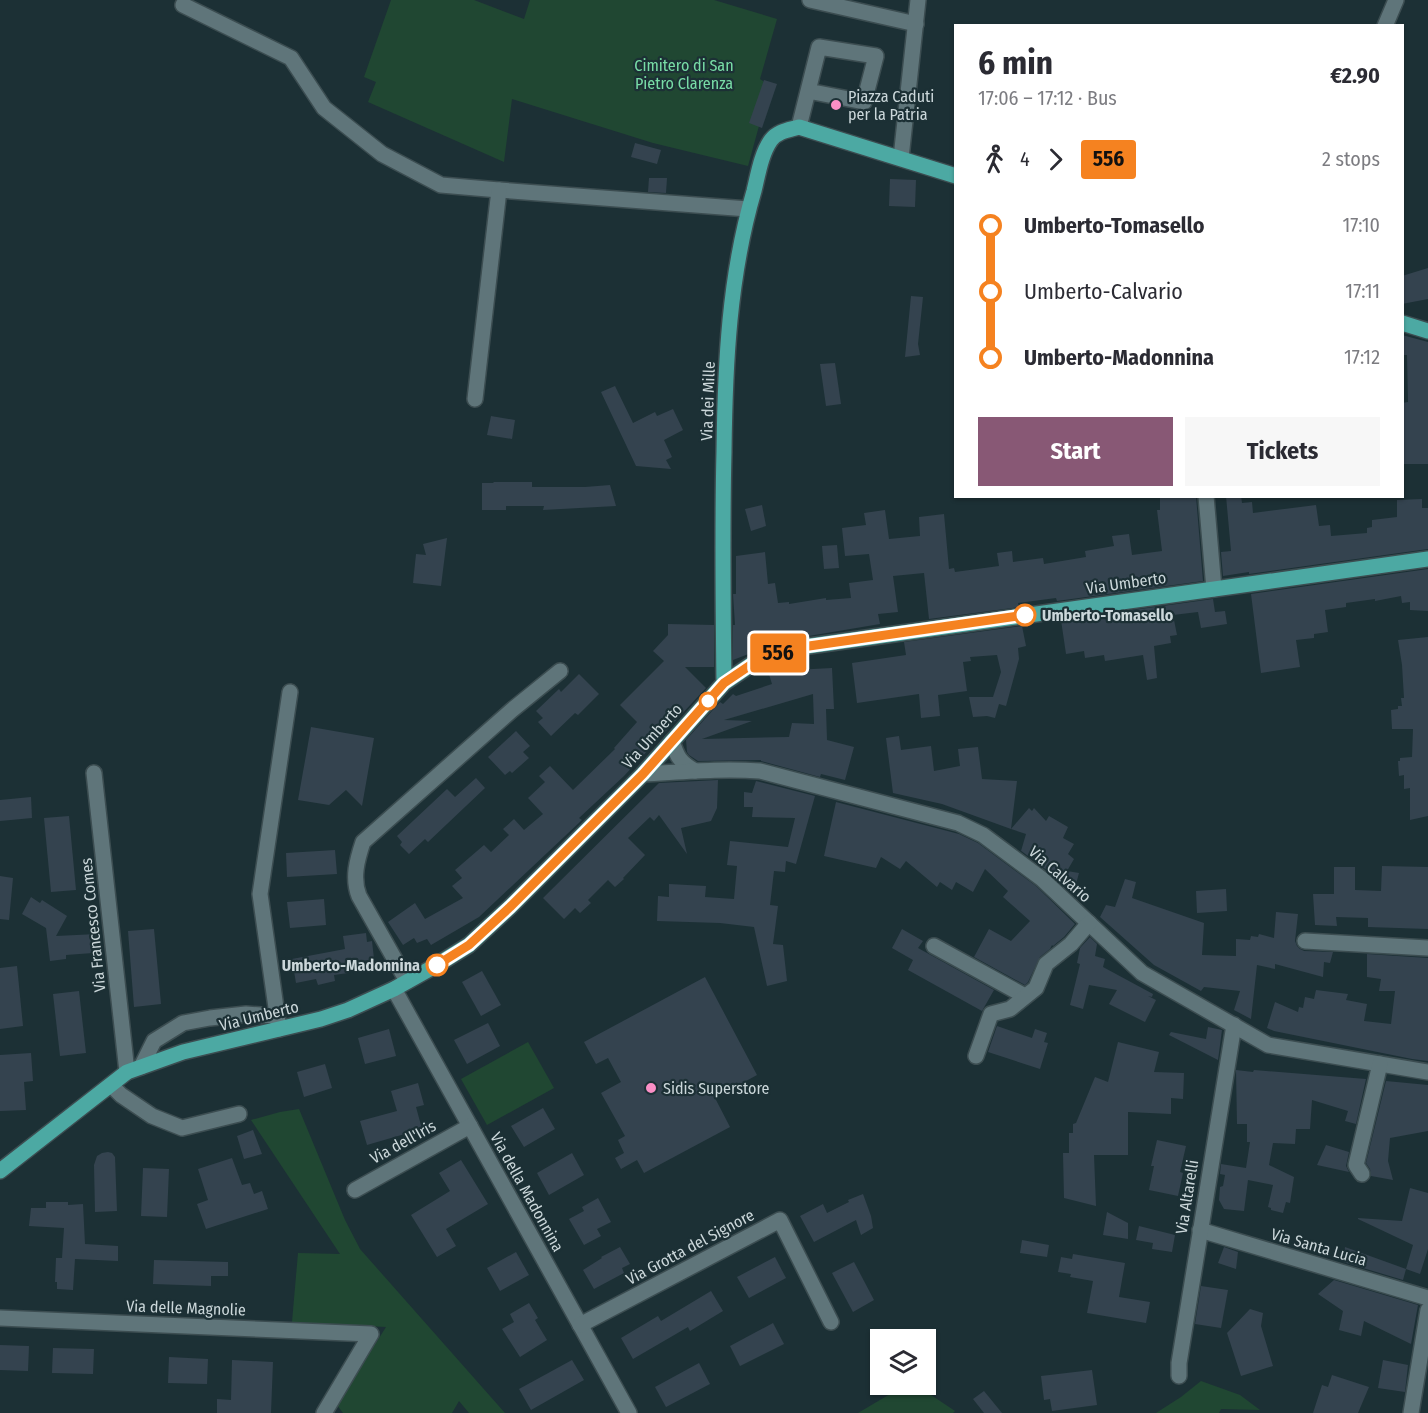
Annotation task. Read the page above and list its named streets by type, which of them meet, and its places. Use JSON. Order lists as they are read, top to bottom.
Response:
{
  "streets": {
    "main road": ["Via dei Mille", "Via Umberto"],
    "street": [
      "Via Calvario",
      "Via Francesco Comes",
      "Via dell'Iris",
      "Via della Madonnina",
      "Via Altarelli",
      "Via Grotta del Signore",
      "Via Santa Lucia",
      "Via delle Magnolie"
    ]
  },
  "crossings": [
    ["Via dei Mille", "Via Umberto"],
    ["Via Umberto", "Via Calvario"],
    ["Via Umberto", "Via Francesco Comes"],
    ["Via Umberto", "Via della Madonnina"],
    ["Via Calvario", "Via Altarelli"],
    ["Via dell'Iris", "Via della Madonnina"],
    ["Via della Madonnina", "Via Grotta del Signore"],
    ["Via Altarelli", "Via Santa Lucia"]
  ],
  "parks": ["Cimitero di San Pietro Clarenza"],
  "places": [
    "Piazza Caduti per la Patria",
    "Umberto-Tomasello",
    "Umberto-Madonnina",
    "Sidis Superstore"
  ],
  "lines": ["bus line 556"],
  "page": {
    "on_map": "556",
    "heading": ["6 min", "17:06 – 17:12 · Bus", "€2.90"],
    "legs": ["4", "556", "2 stops"],
    "list": [
      {
        "name": "Umberto-Tomasello",
        "value": "17:10"
      },
      {
        "name": "Umberto-Calvario",
        "value": "17:11"
      },
      {
        "name": "Umberto-Madonnina",
        "value": "17:12"
      }
    ],
    "buttons": ["Start", "Tickets"]
  }
}
